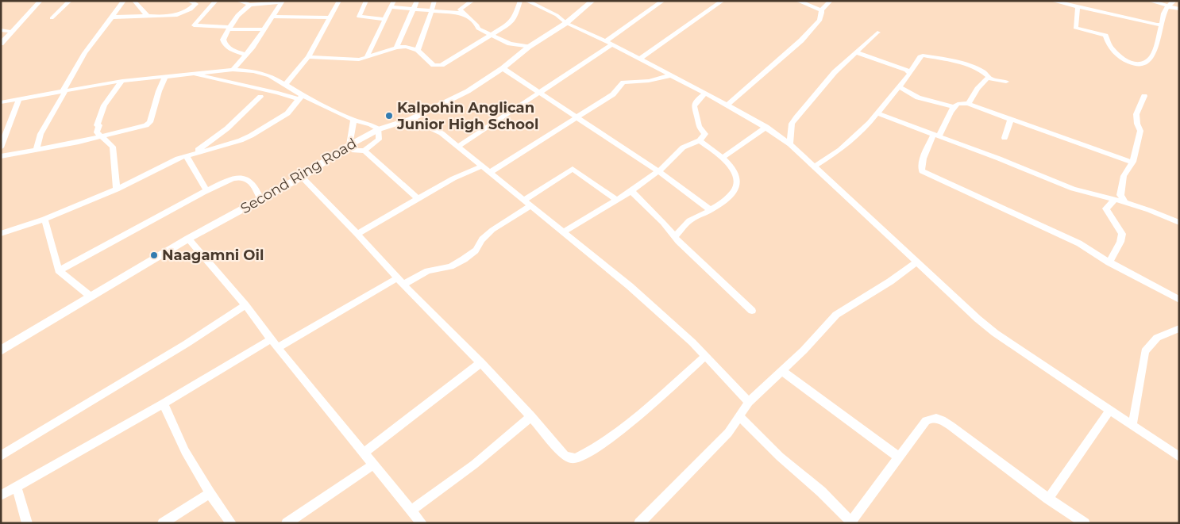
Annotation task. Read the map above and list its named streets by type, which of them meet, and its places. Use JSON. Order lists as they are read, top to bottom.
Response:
{
  "streets": {
    "street": ["Second Ring Road"]
  },
  "places": ["Kalpohin Anglican Junior High School", "Naagamni Oil"]
}
